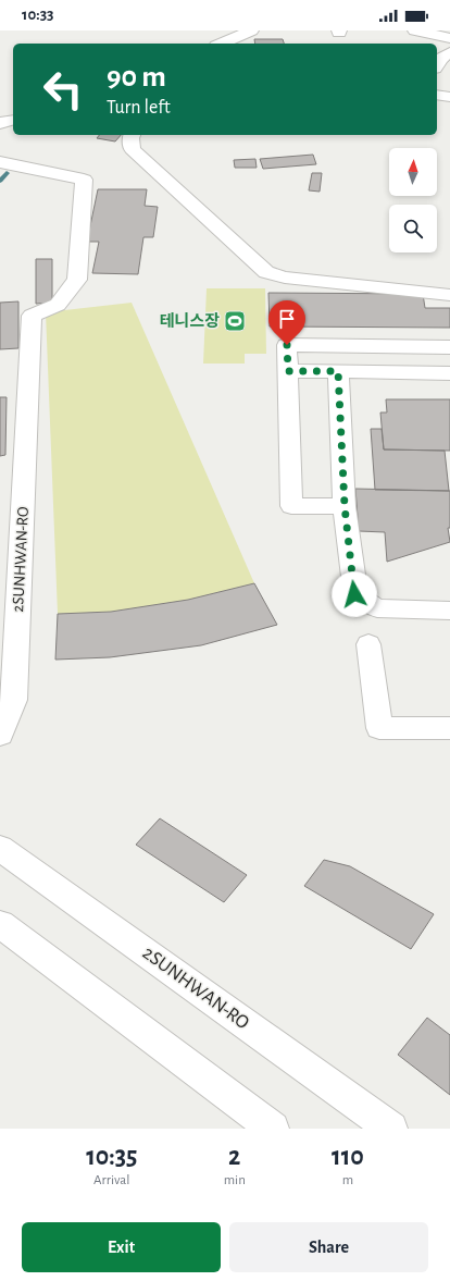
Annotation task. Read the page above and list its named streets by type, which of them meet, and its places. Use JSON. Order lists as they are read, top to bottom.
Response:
{
  "streets": {
    "street": ["2SUNHWAN-RO"]
  },
  "places": {
    "sports": ["테니스장"]
  },
  "north": "top",
  "page": {
    "status": "10:33",
    "turn": ["90 m", "Turn left"],
    "eta": [
      "10:35",
      "Arrival",
      "2",
      "min",
      "110",
      "m"
    ],
    "buttons": ["Exit", "Share"]
  }
}
